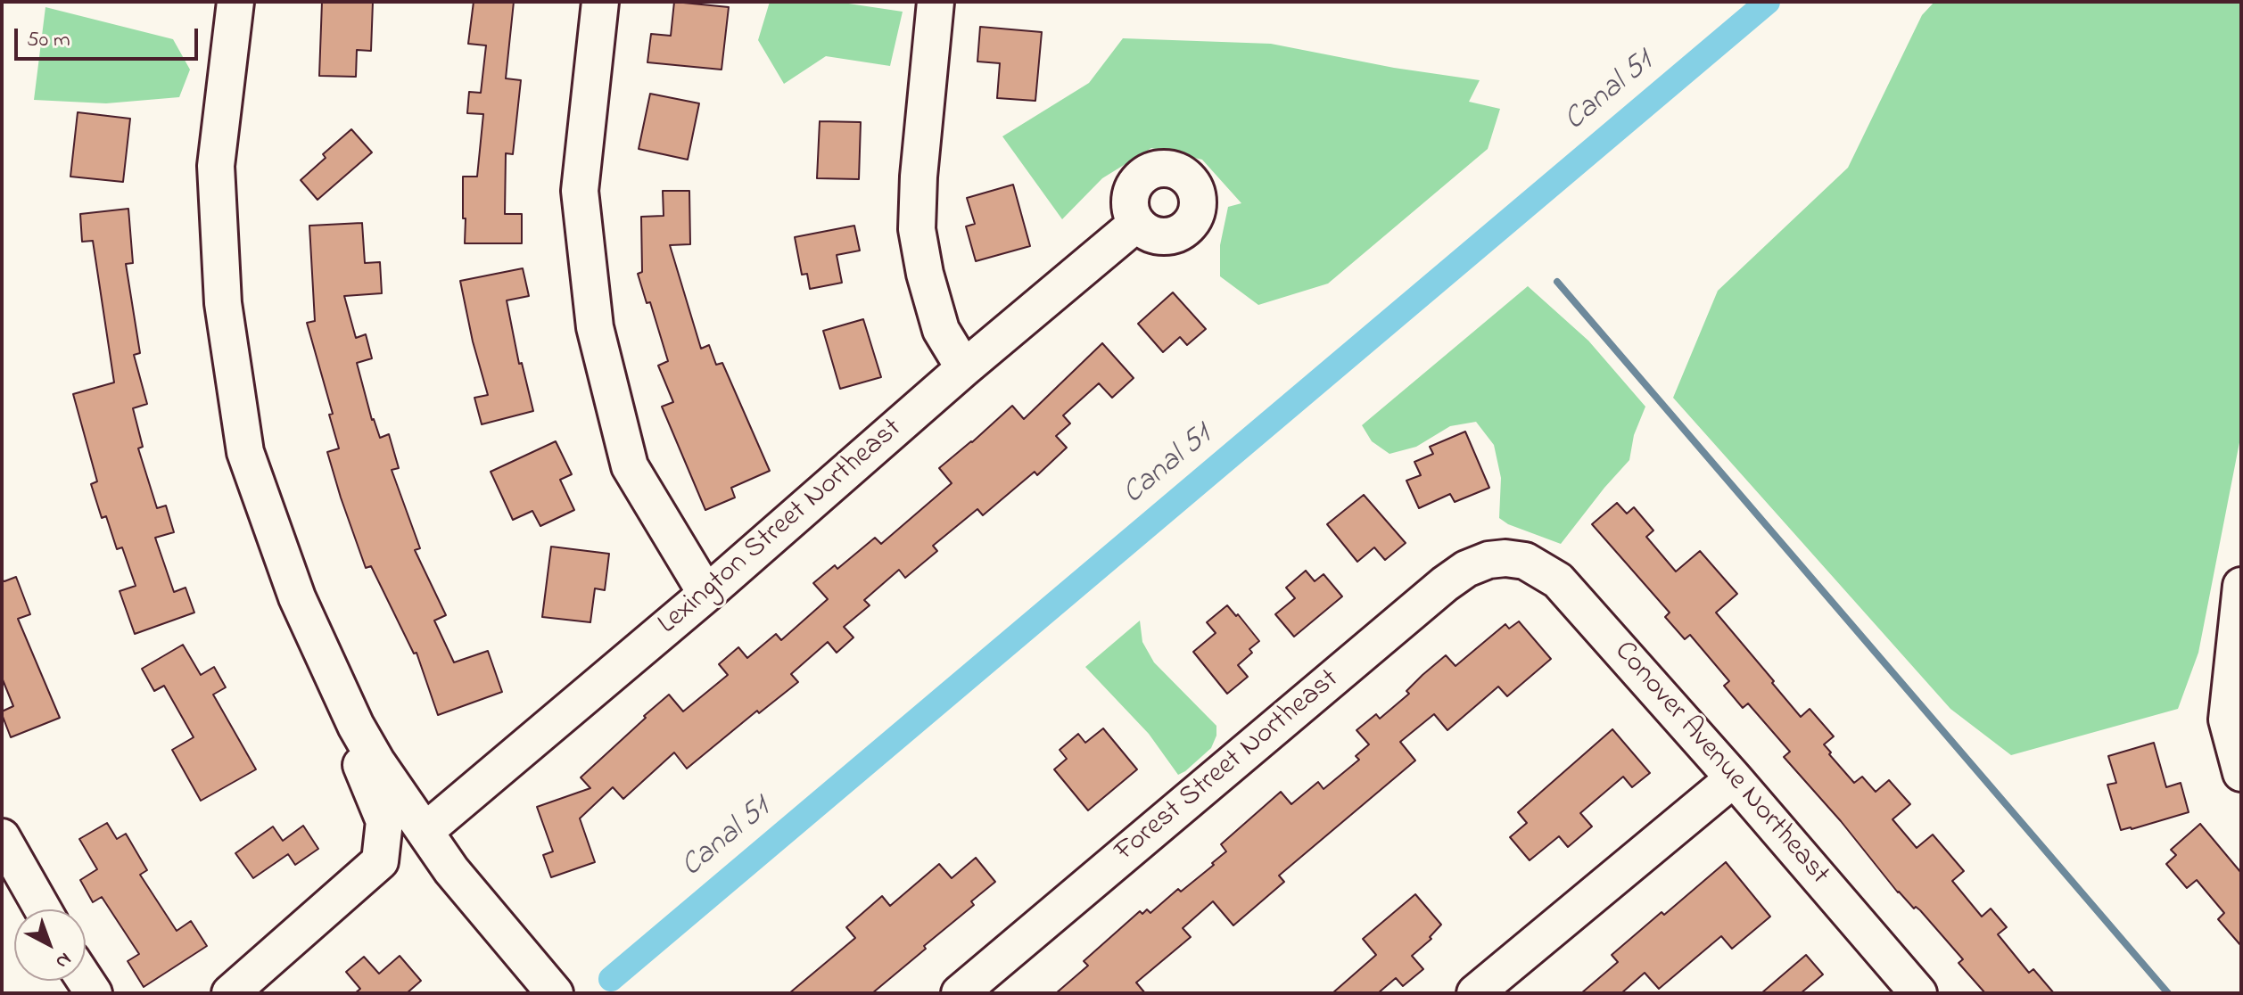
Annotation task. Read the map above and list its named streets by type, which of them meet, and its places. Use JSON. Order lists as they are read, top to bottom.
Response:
{
  "streets": {
    "street": ["Lexington Street Northeast", "Conover Avenue Northeast", "Forest Street Northeast"]
  },
  "crossings": [
    ["Conover Avenue Northeast", "Forest Street Northeast"]
  ],
  "water": ["Canal 51"],
  "scale_bar": "50 m",
  "north": "bottom right"
}
